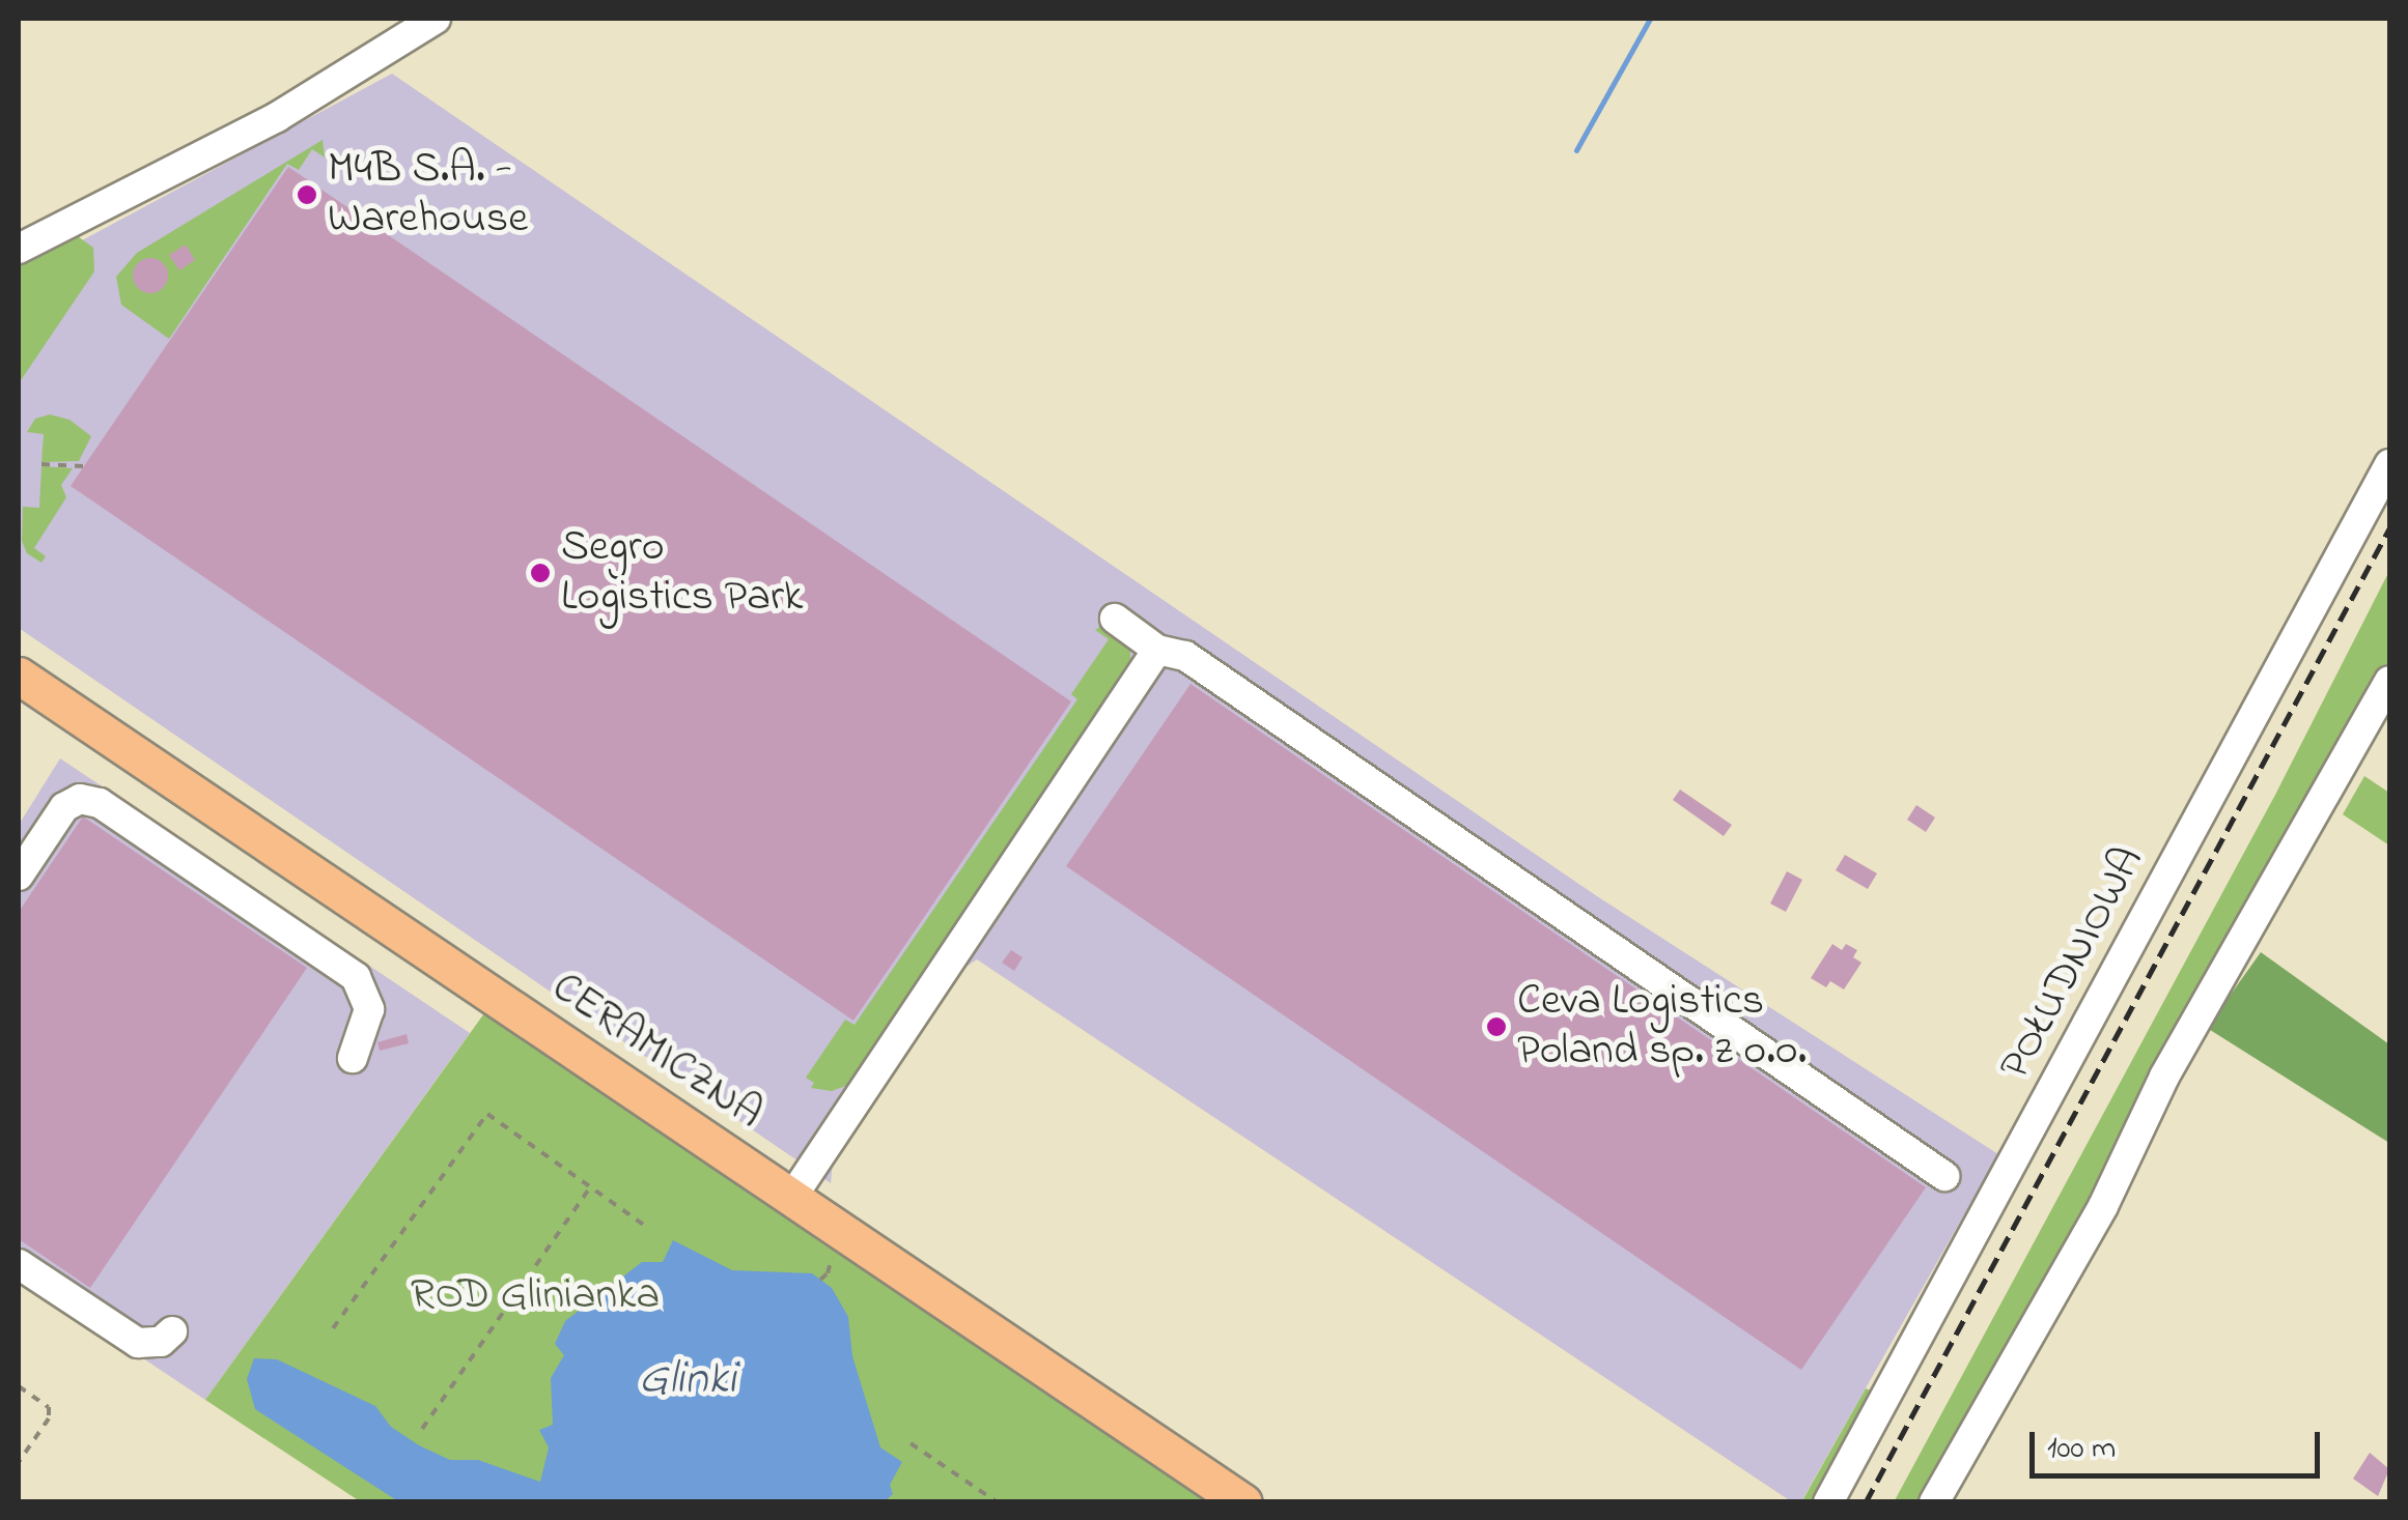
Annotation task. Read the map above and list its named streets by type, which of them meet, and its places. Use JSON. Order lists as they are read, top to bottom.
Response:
{
  "streets": {
    "main road": ["CERAMICZNA"],
    "street": ["POŁUDNIOWA"]
  },
  "water": ["Glinki"],
  "parks": ["ROD Glinianka"],
  "places": ["M4B S.A. - Warehouse", "Segro Logistics Park", "Ceva Logistics Poland sp. z o.o."],
  "scale_bar": "100 m"
}
